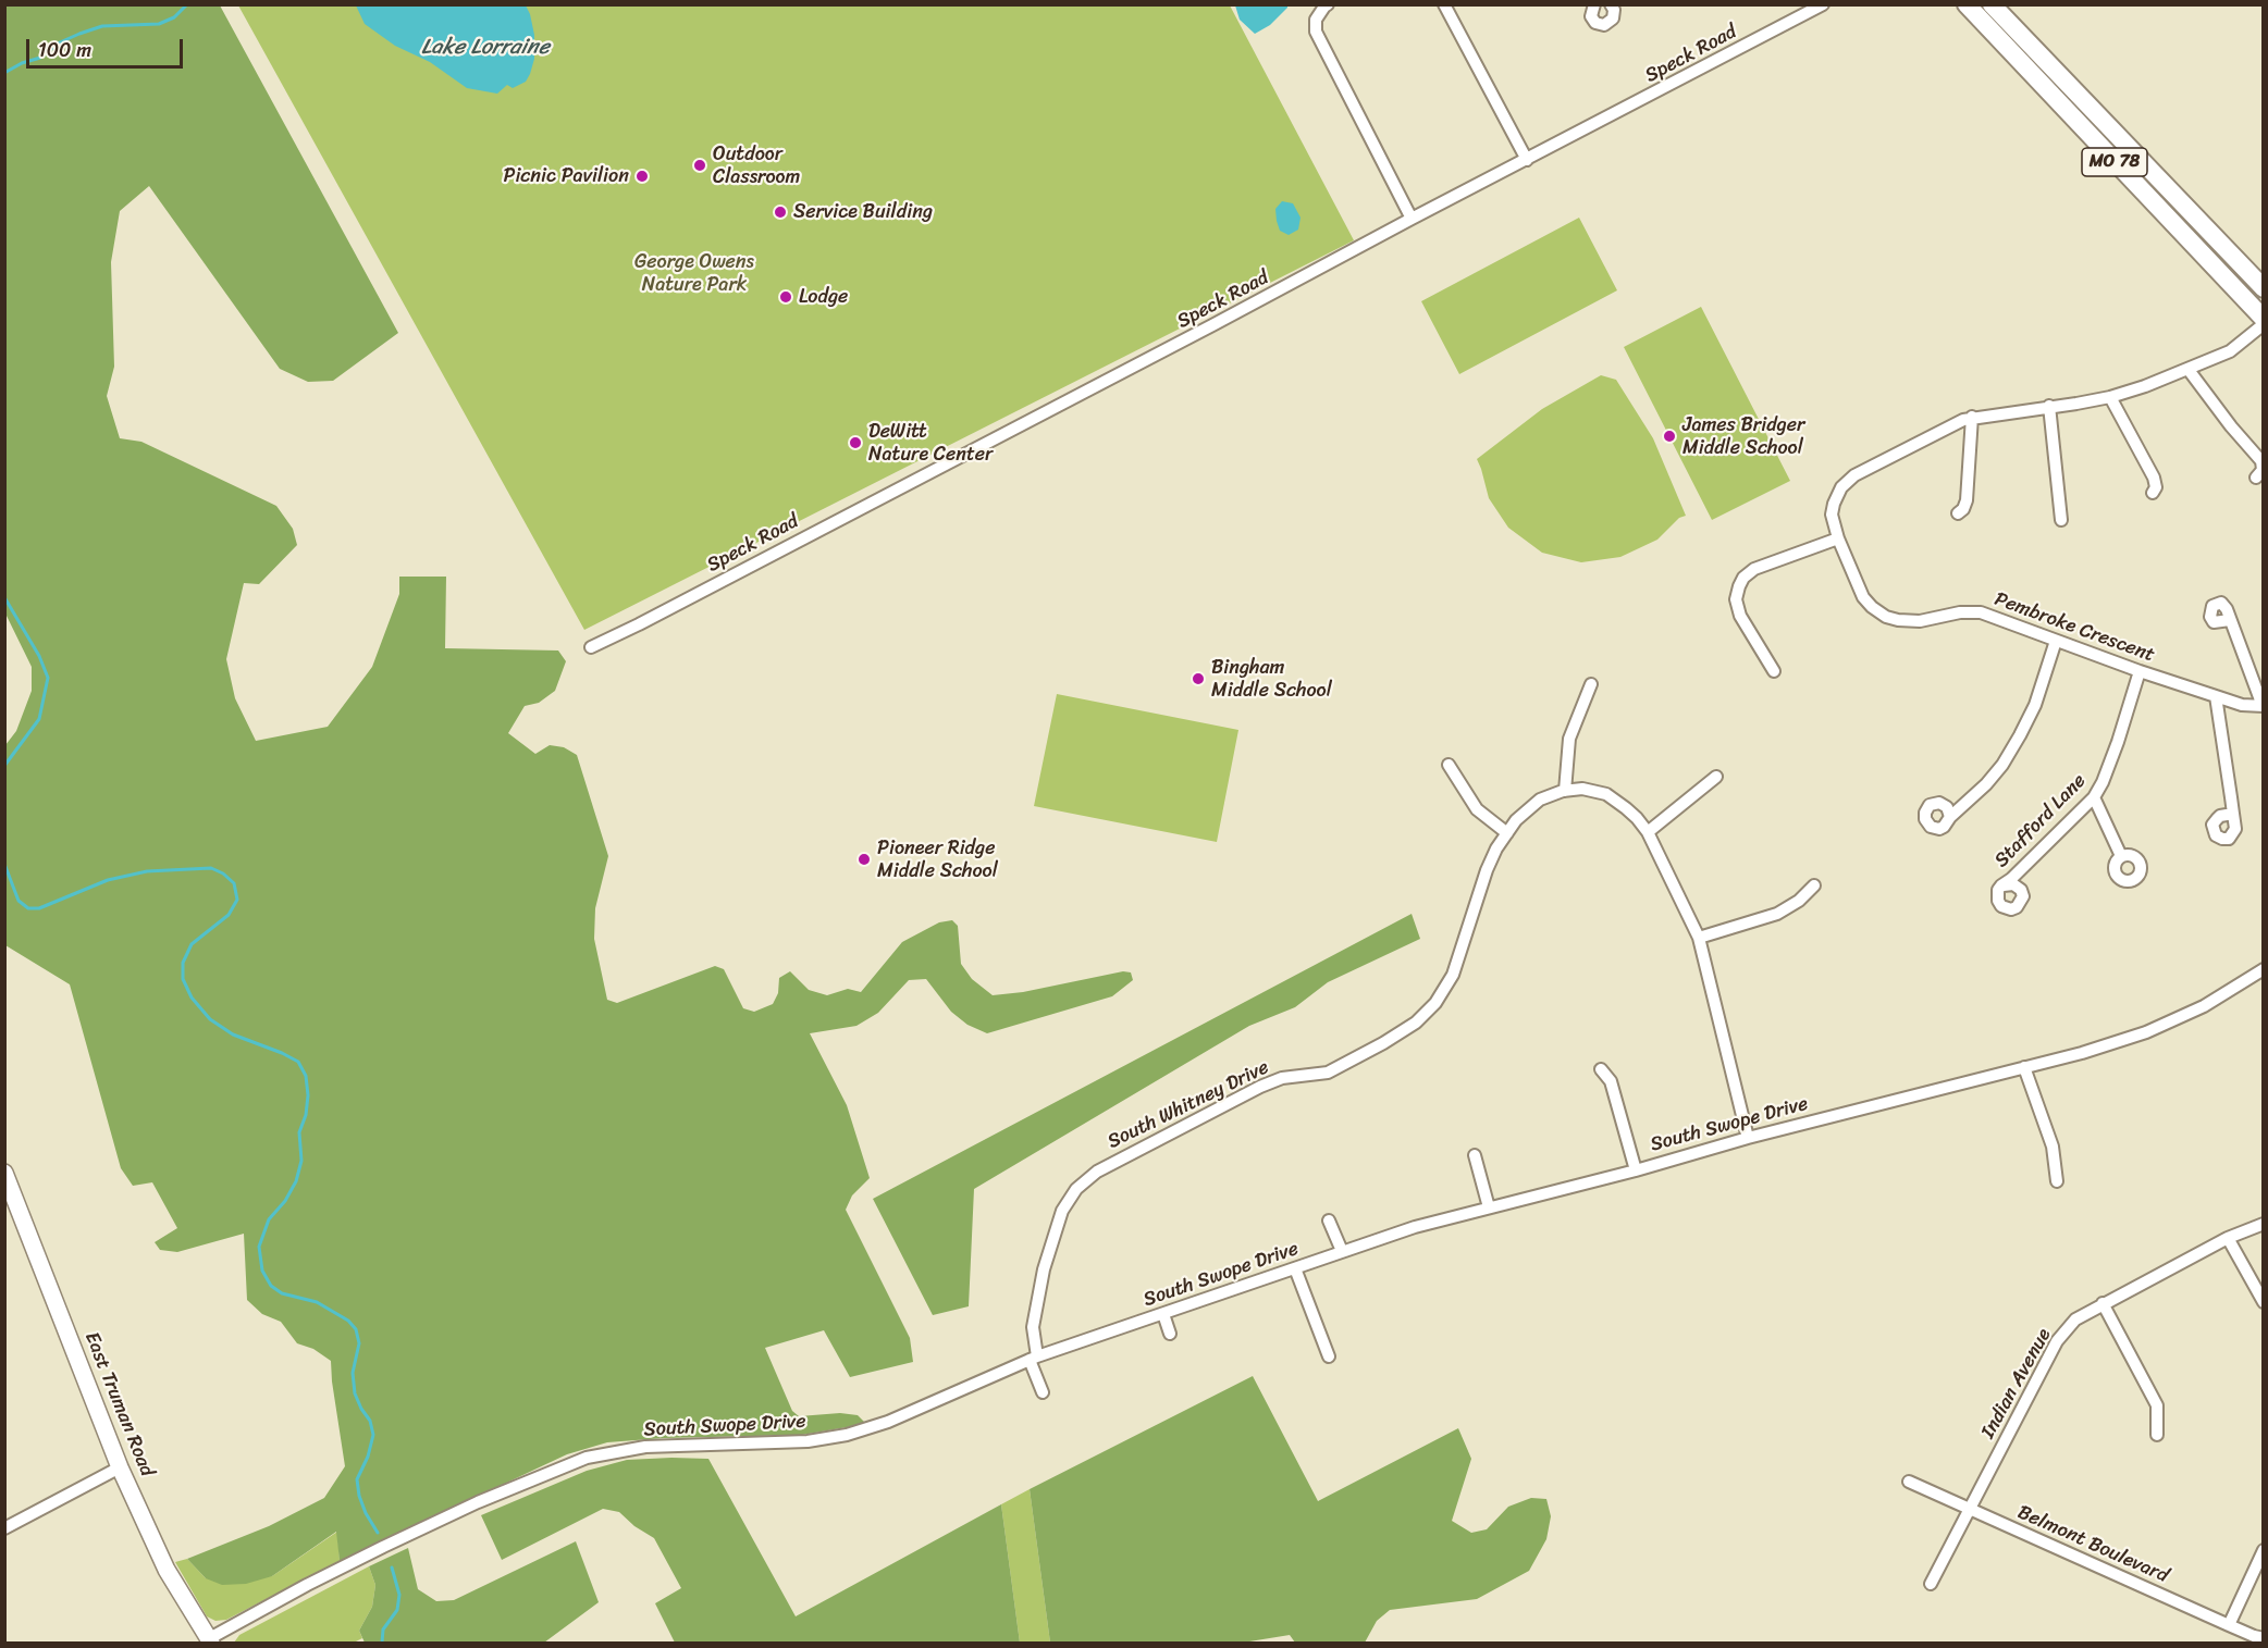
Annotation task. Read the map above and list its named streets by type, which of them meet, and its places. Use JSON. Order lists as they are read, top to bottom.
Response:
{
  "streets": {
    "main road": ["MO 78", "East Truman Road"],
    "street": [
      "Speck Road",
      "Pembroke Crescent",
      "Stafford Lane",
      "South Whitney Drive",
      "South Swope Drive",
      "Indian Avenue",
      "Belmont Boulevard"
    ]
  },
  "crossings": [
    ["MO 78", "Pembroke Crescent"],
    ["Pembroke Crescent", "Stafford Lane"],
    ["South Whitney Drive", "South Swope Drive"],
    ["South Swope Drive", "East Truman Road"],
    ["Indian Avenue", "Belmont Boulevard"]
  ],
  "water": ["Lake Lorraine"],
  "parks": ["George Owens Nature Park"],
  "places": [
    "Outdoor Classroom",
    "Picnic Pavilion",
    "Service Building",
    "Lodge",
    "James Bridger Middle School",
    "DeWitt Nature Center",
    "Bingham Middle School",
    "Pioneer Ridge Middle School"
  ],
  "scale_bar": "100 m"
}
